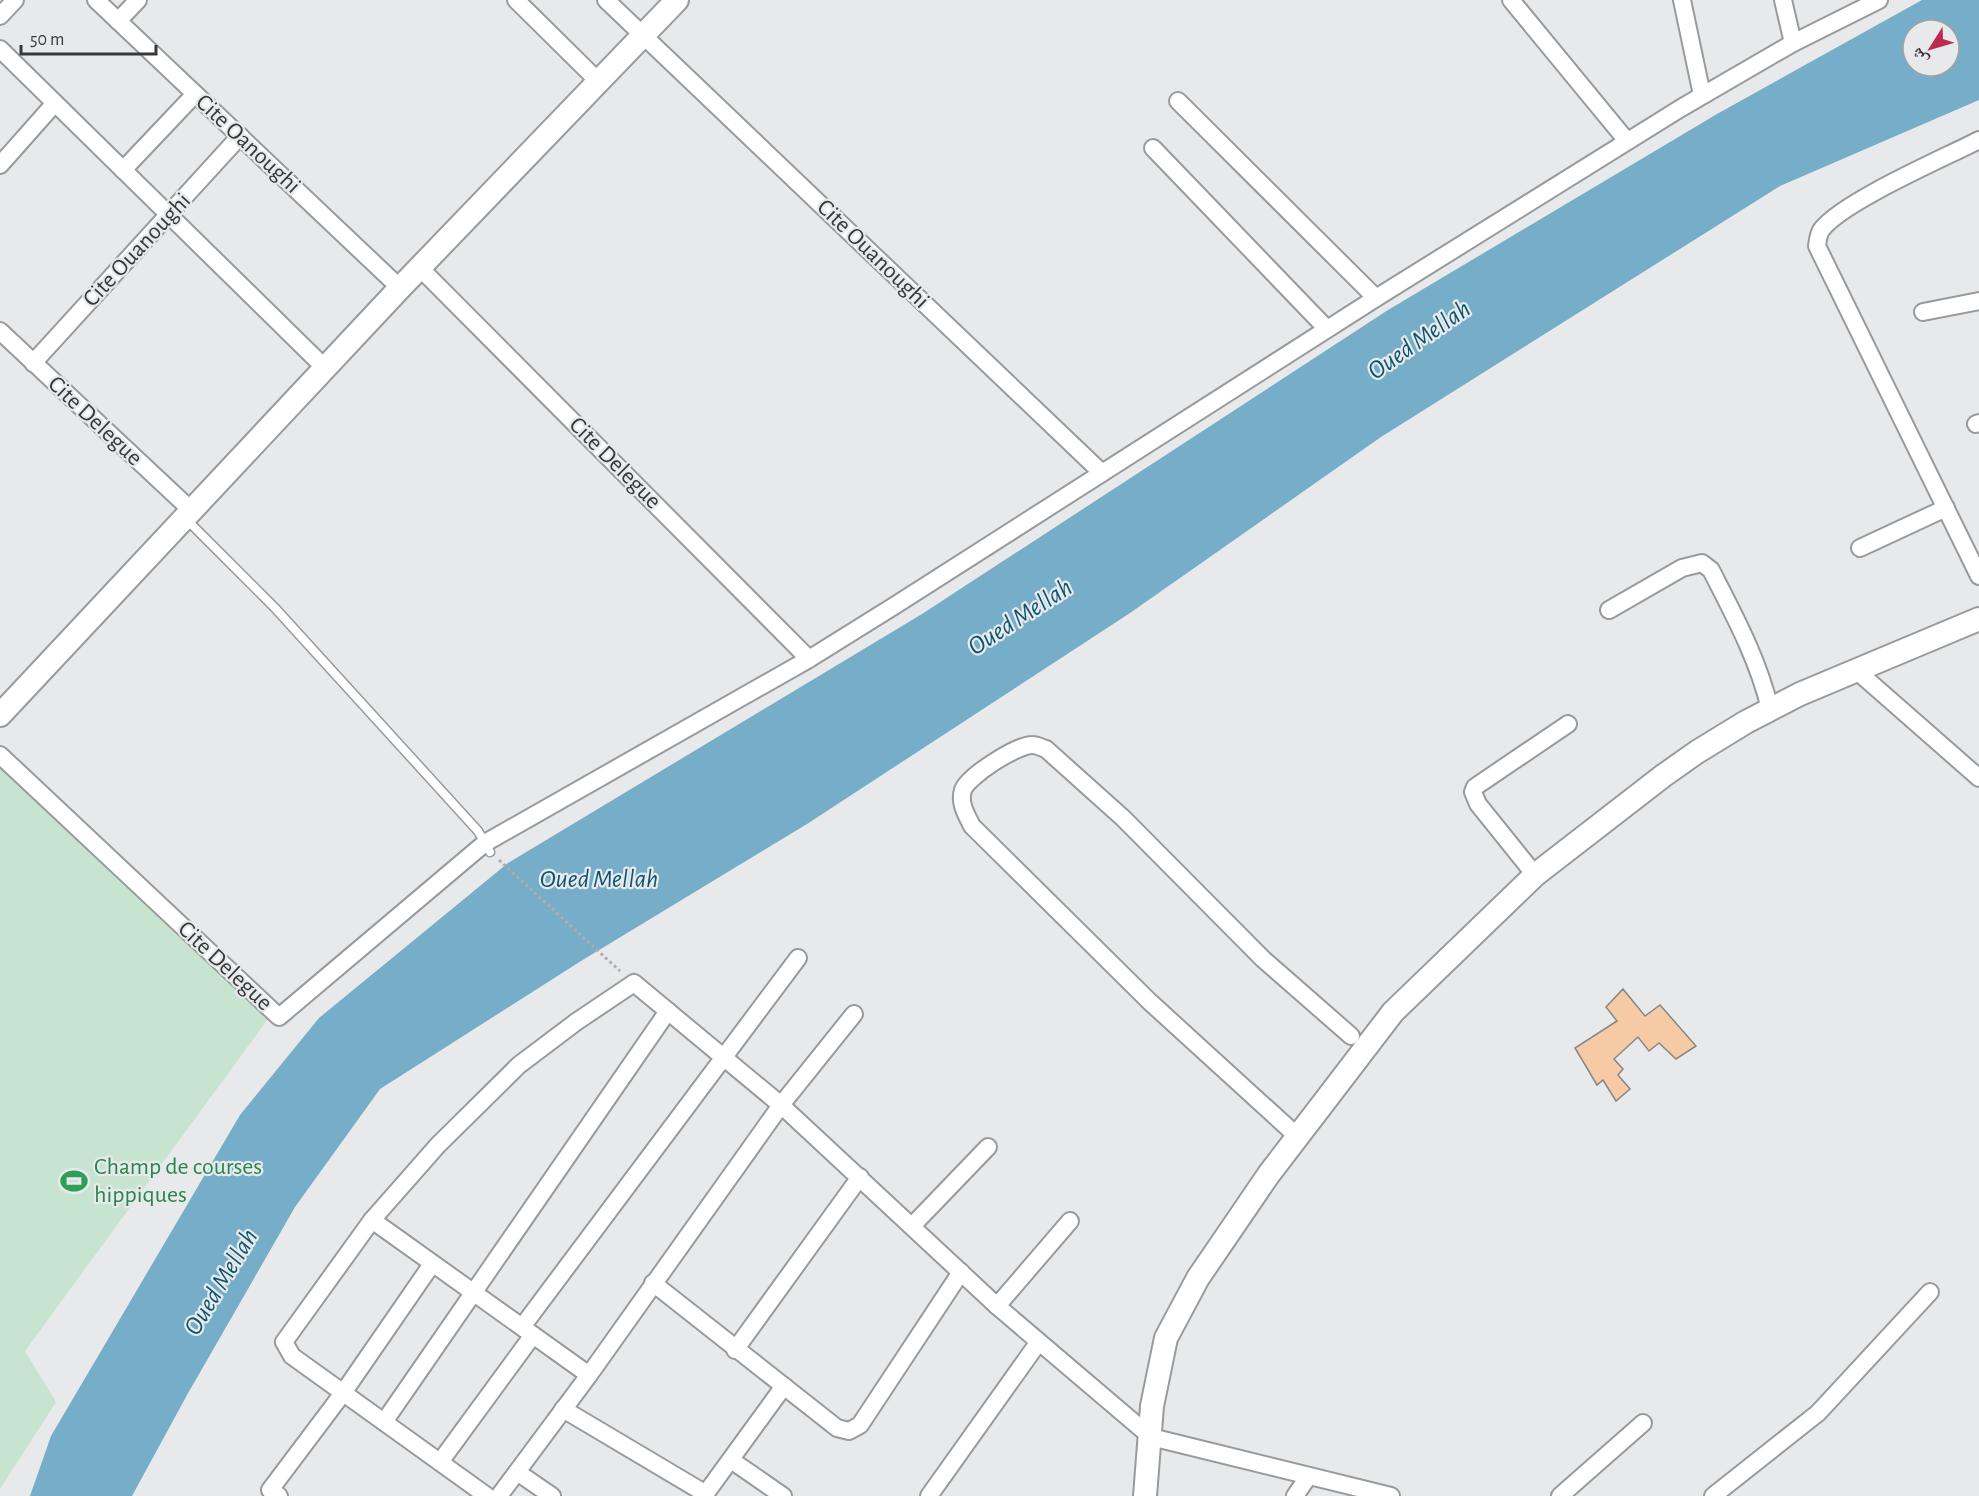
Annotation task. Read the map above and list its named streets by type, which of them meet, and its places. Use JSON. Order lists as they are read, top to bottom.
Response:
{
  "streets": {
    "street": ["Cite Oanoughi", "Cite Ouanoughi", "Cite Delegue"]
  },
  "crossings": [
    ["Cite Oanoughi", "Cite Ouanoughi"],
    ["Cite Ouanoughi", "Cite Delegue"]
  ],
  "water": ["Oued Mellah"],
  "places": {
    "sports": ["Champ de courses hippiques"]
  },
  "scale_bar": "50 m",
  "north": "bottom left"
}
